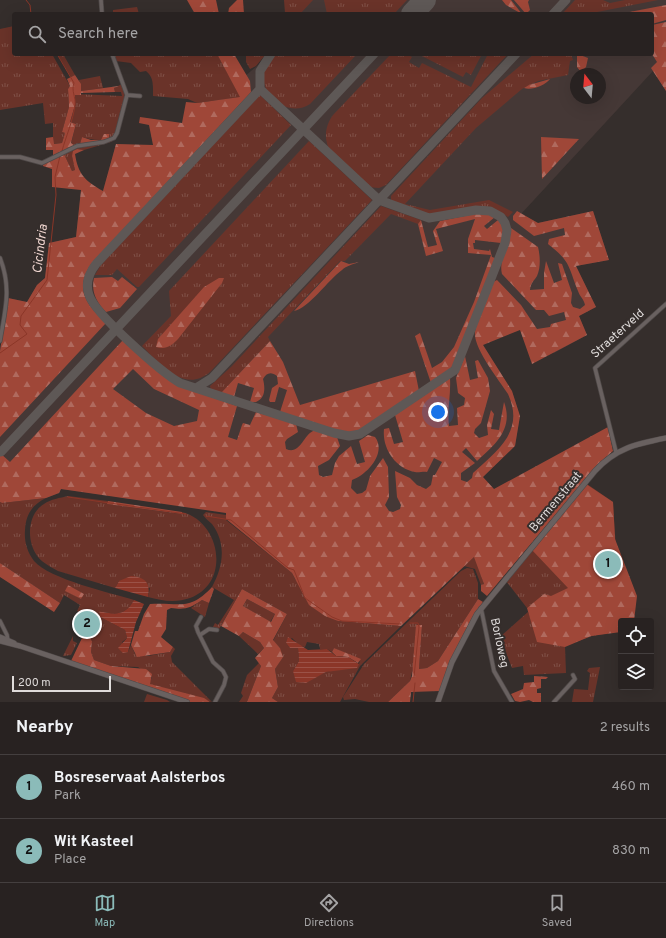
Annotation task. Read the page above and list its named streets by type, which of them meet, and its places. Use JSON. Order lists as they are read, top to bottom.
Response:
{
  "streets": {
    "street": ["Straeterveld", "Bermenstraat", "Borloweg"]
  },
  "crossings": [
    ["Straeterveld", "Bermenstraat"],
    ["Bermenstraat", "Borloweg"]
  ],
  "water": ["Cicindria"],
  "scale_bar": "200 m",
  "north": "top",
  "page": {
    "search": "Search here",
    "pins": ["1", "2"],
    "scale": "200 m",
    "heading": ["Nearby", "2 results"],
    "list": [
      {
        "mark": "1",
        "name": "Bosreservaat Aalsterbos",
        "note": "Park",
        "value": "460 m"
      },
      {
        "mark": "2",
        "name": "Wit Kasteel",
        "note": "Place",
        "value": "830 m"
      }
    ],
    "nav": ["Map", "Directions", "Saved"]
  }
}
